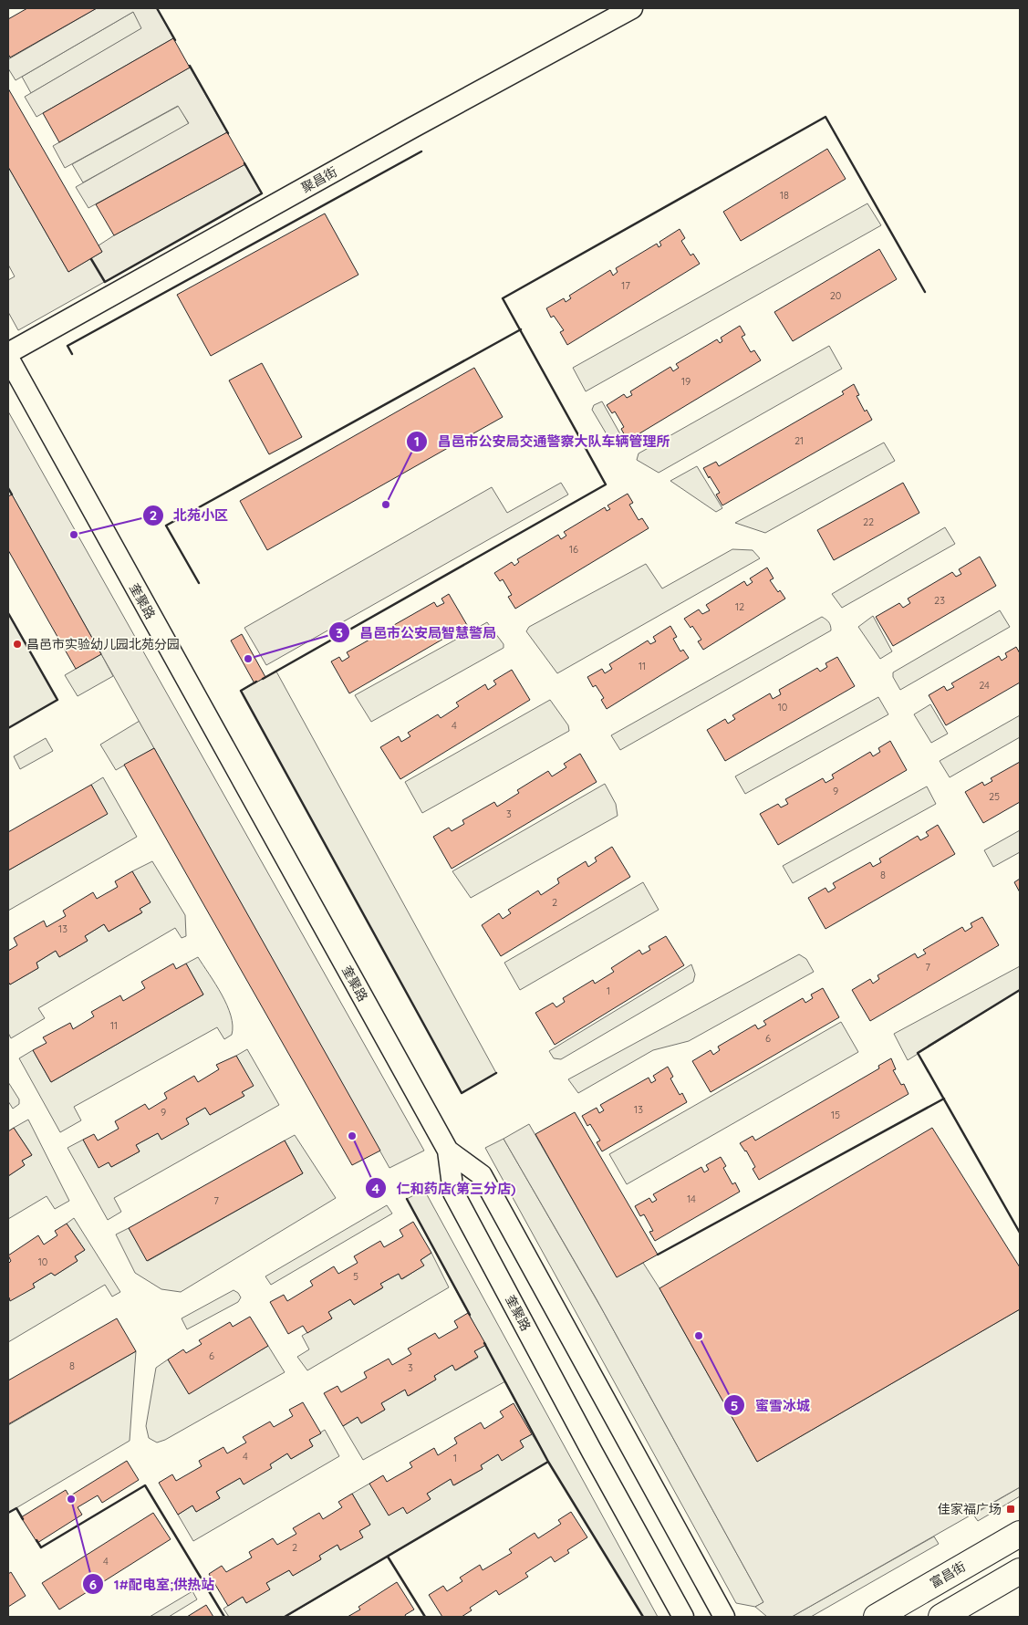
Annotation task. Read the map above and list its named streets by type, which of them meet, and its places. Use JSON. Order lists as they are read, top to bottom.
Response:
{
  "streets": {
    "main road": ["富昌街"],
    "street": ["聚昌街", "奎聚路"]
  },
  "places": {
    "other": [
      "昌邑市公安局交通警察大队车辆管理所",
      "北苑小区",
      "昌邑市实验幼儿园北苑分园",
      "昌邑市公安局智慧警局",
      "仁和药店(第三分店)",
      "蜜雪冰城",
      "1#配电室;供热站"
    ],
    "transit": ["佳家福广场"]
  },
  "house_numbers": [
    "18",
    "17",
    "20",
    "19",
    "21",
    "22",
    "16",
    "23",
    "12",
    "11",
    "24",
    "10",
    "4",
    "9",
    "25",
    "3",
    "8",
    "2",
    "13",
    "7",
    "1",
    "11",
    "6",
    "13",
    "9",
    "15",
    "14",
    "7",
    "10",
    "5",
    "6",
    "8",
    "3",
    "4",
    "1",
    "2",
    "4"
  ]
}
